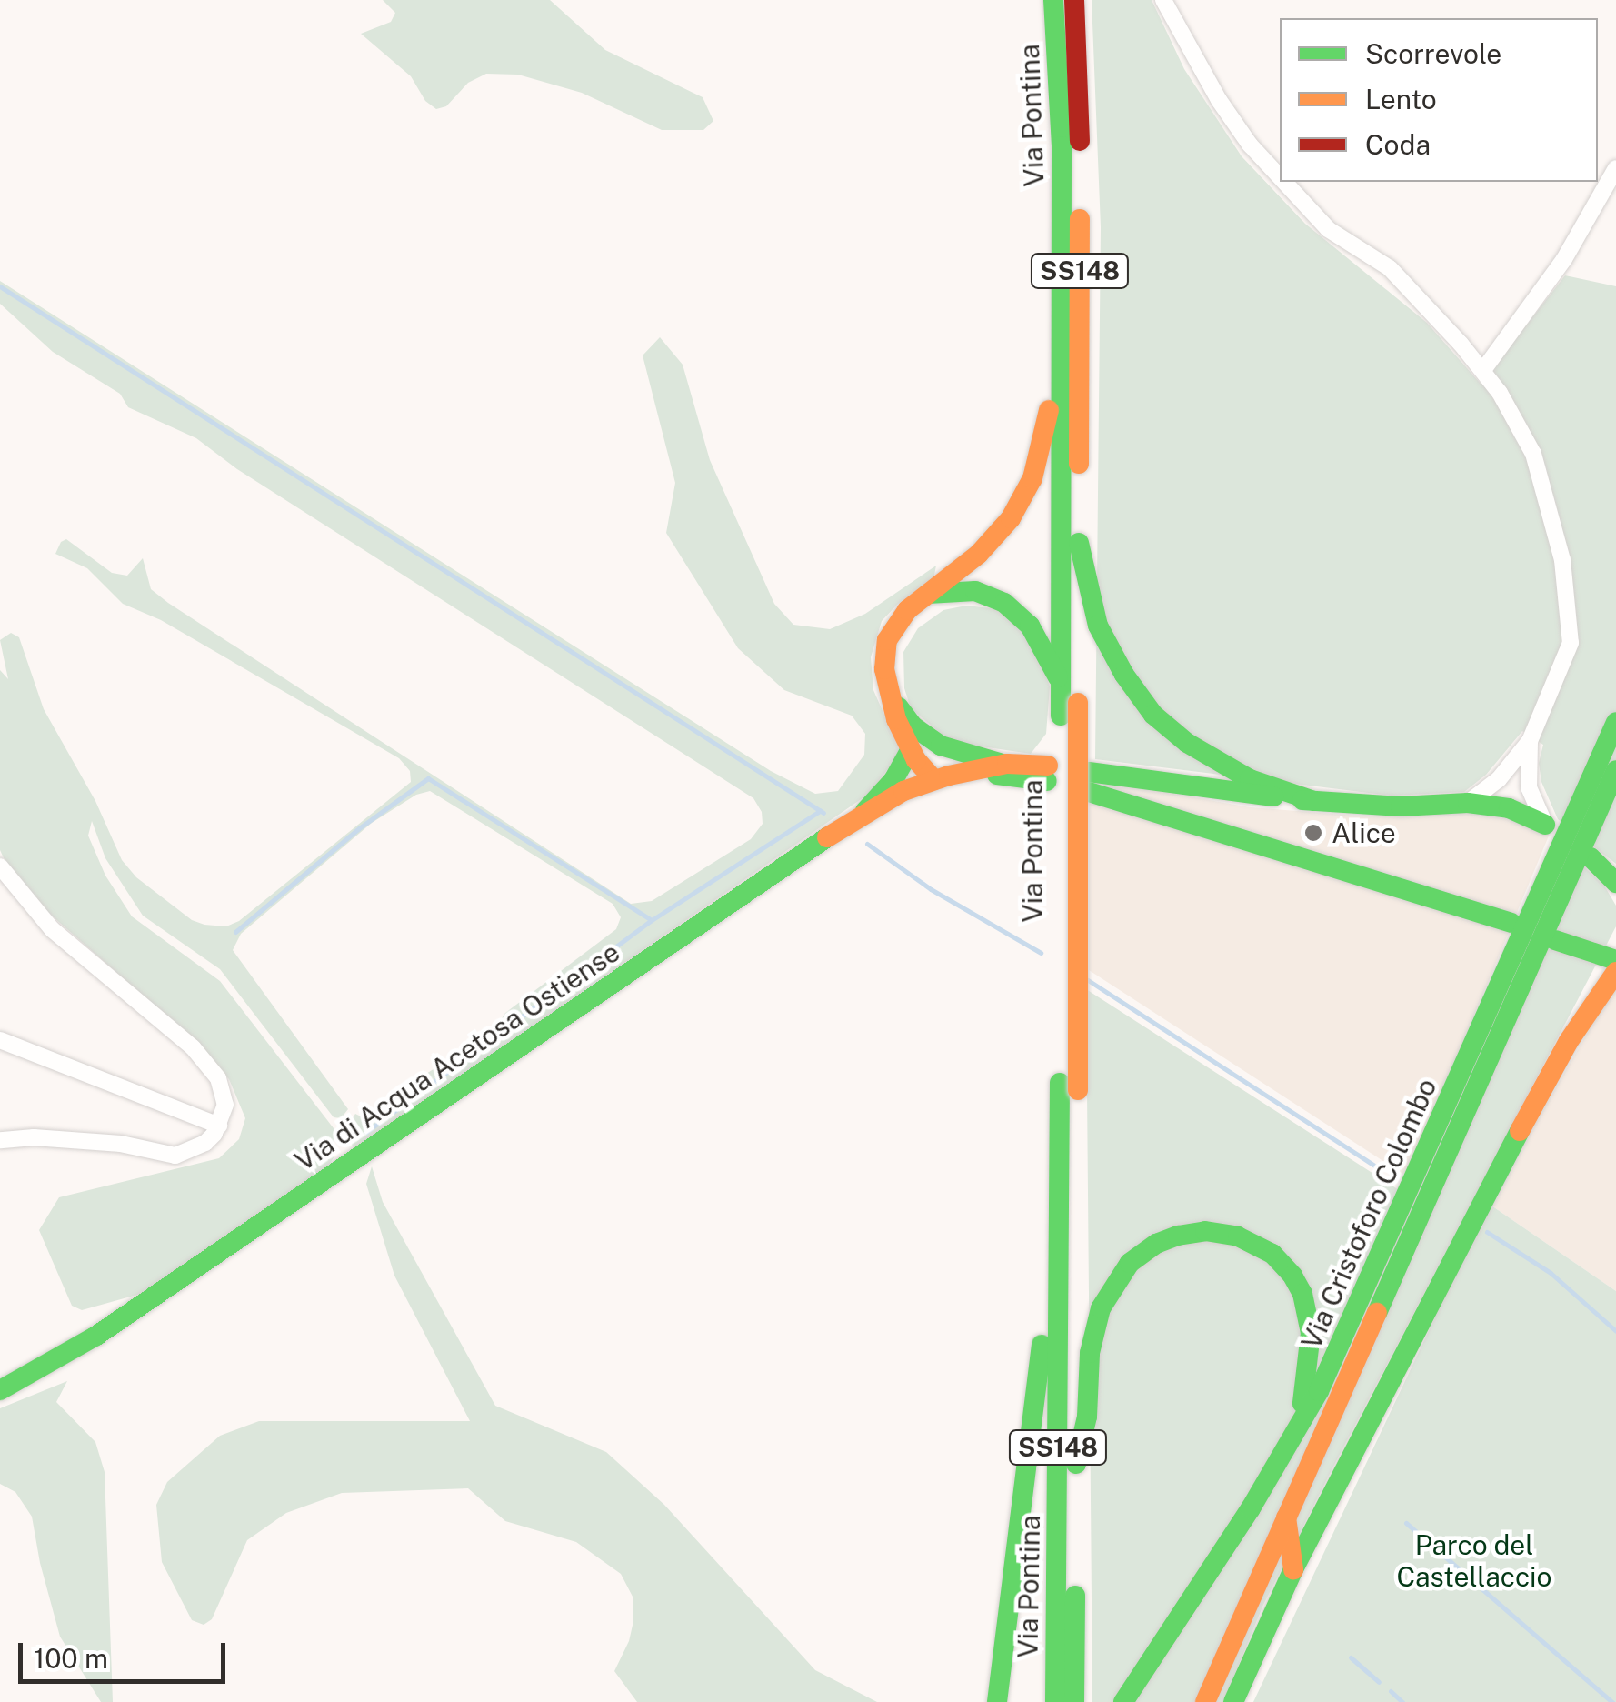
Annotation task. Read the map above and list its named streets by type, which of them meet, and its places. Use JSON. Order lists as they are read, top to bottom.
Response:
{
  "streets": {
    "main road": [
      "Via Pontina",
      "SS148",
      "Via di Acqua Acetosa Ostiense",
      "Via Cristoforo Colombo"
    ]
  },
  "parks": ["Parco del Castellaccio"],
  "places": ["Alice"],
  "legend": ["Scorrevole", "Lento", "Coda"],
  "scale_bar": "100 m"
}
